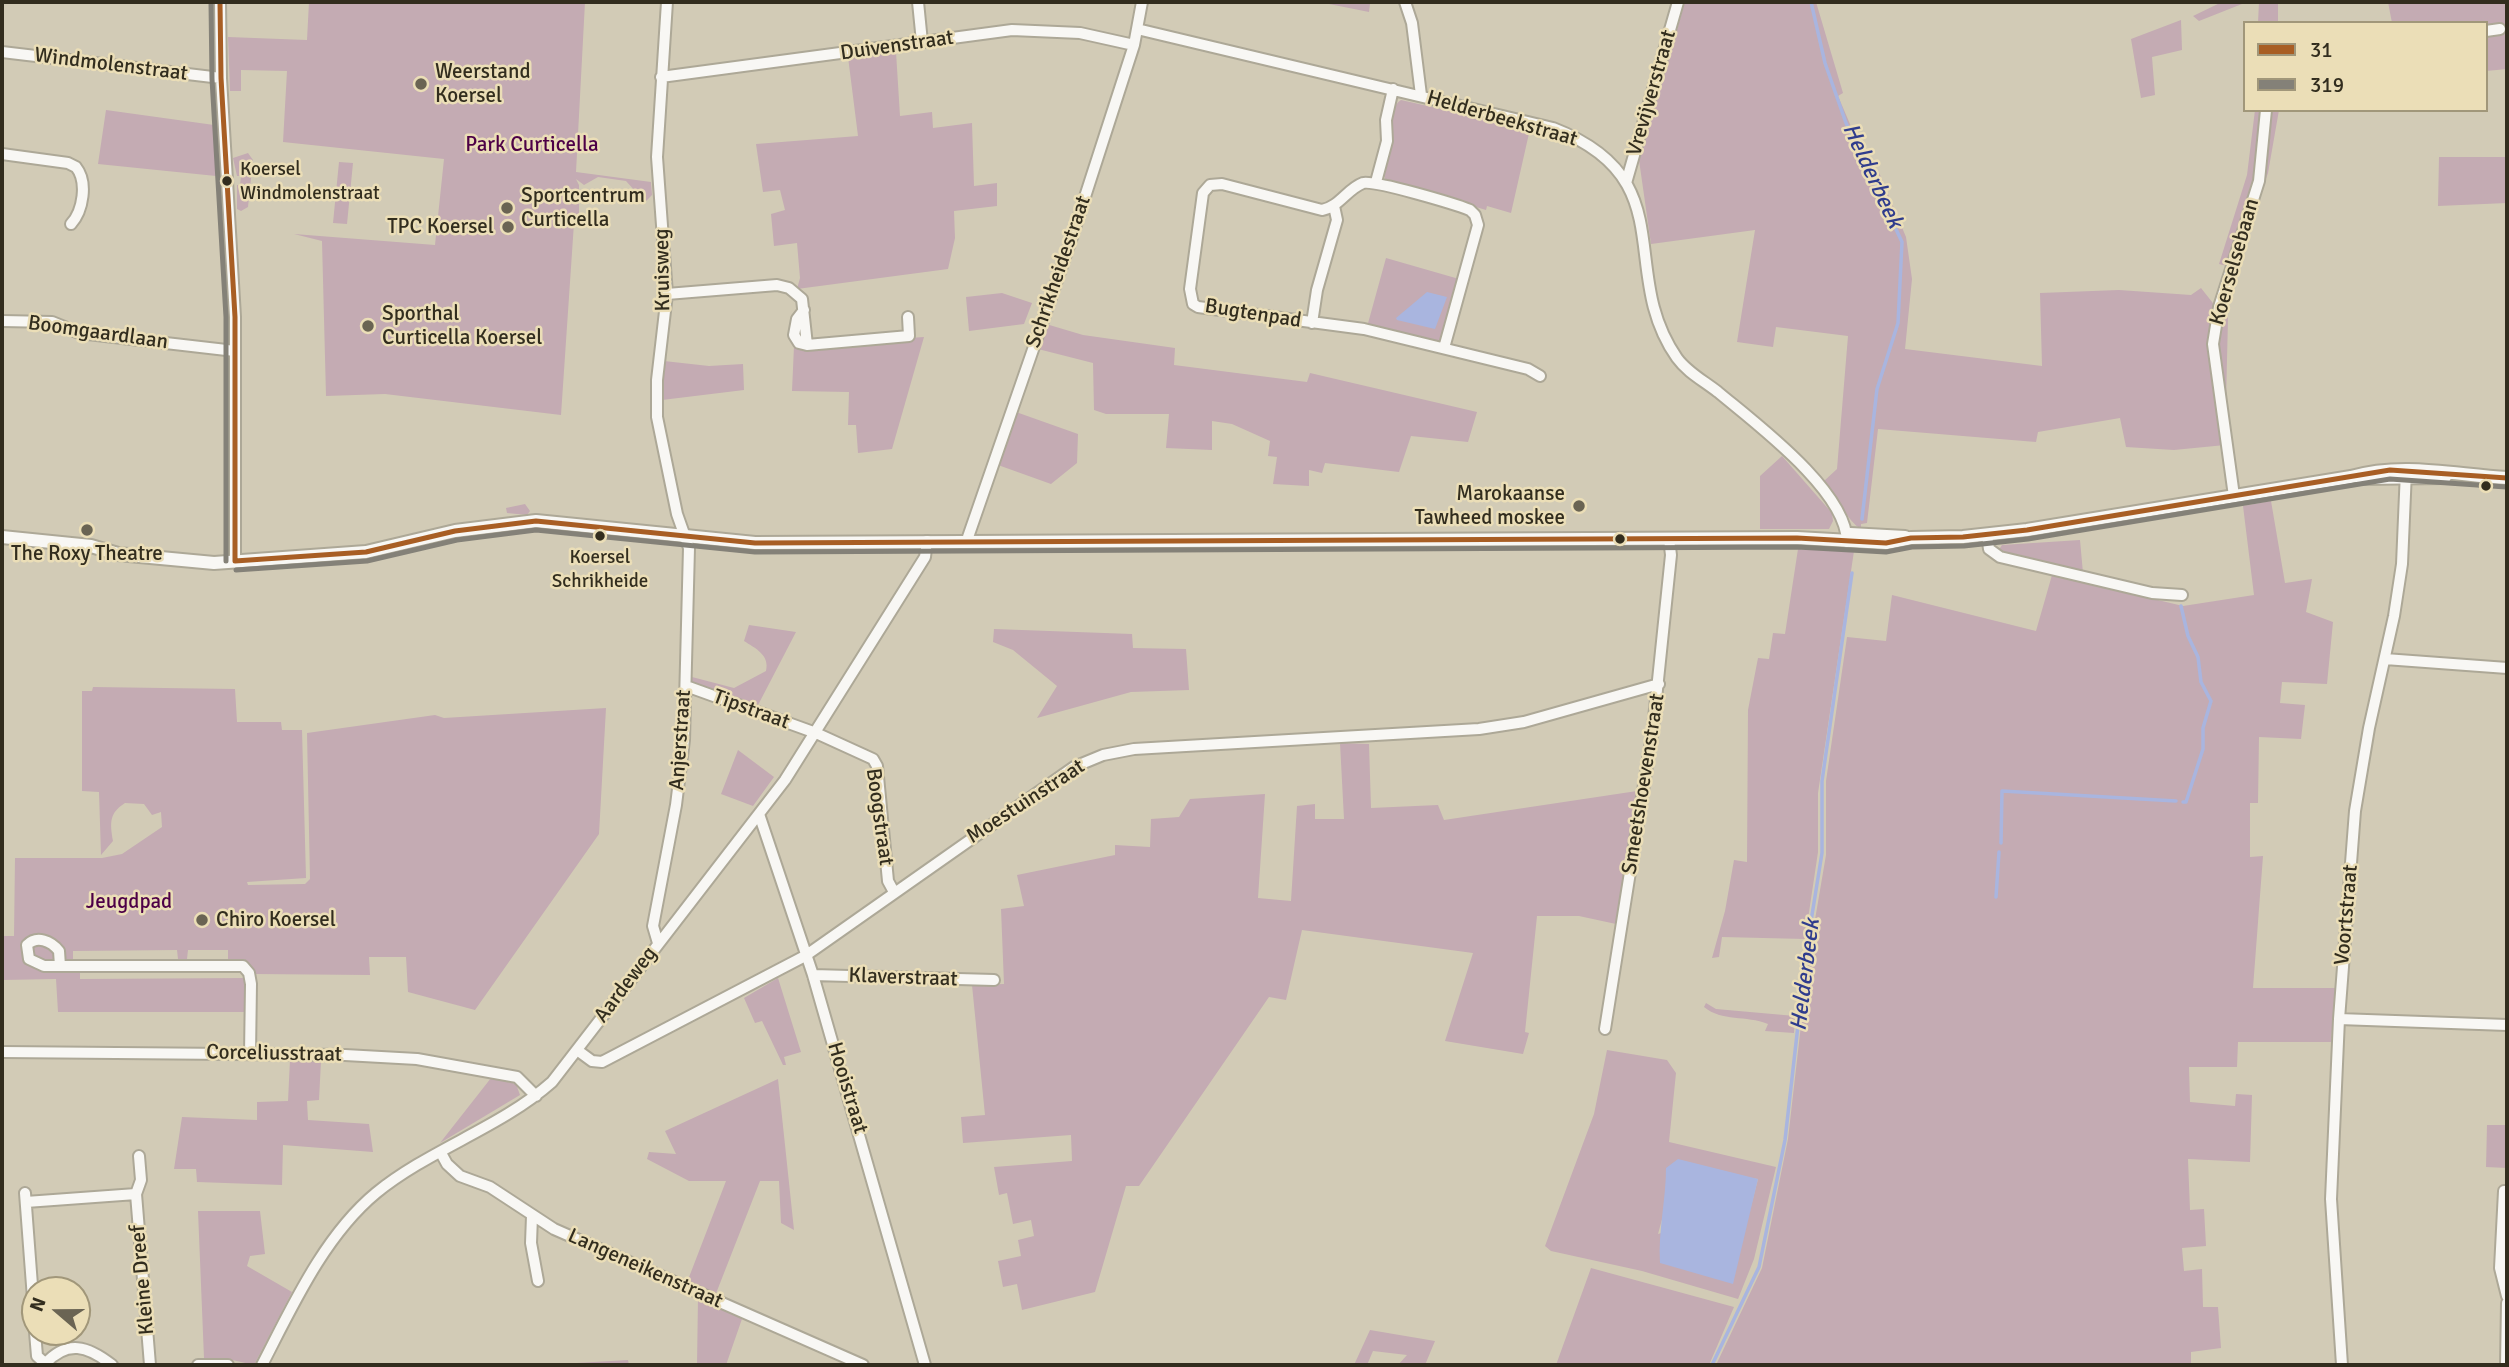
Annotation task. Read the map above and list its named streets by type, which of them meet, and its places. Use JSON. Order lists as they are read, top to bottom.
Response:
{
  "streets": {
    "street": [
      "Duivenstraat",
      "Windmolenstraat",
      "Vrevijverstraat",
      "Helderbeekstraat",
      "Koerselsebaan",
      "Kruisweg",
      "Schrikheidestraat",
      "Bugtenpad",
      "Boomgaardlaan",
      "Tipstraat",
      "Anjerstraat",
      "Smeetshoevenstraat",
      "Moestuinstraat",
      "Boogstraat",
      "Voortstraat",
      "Klaverstraat",
      "Aardeweg",
      "Corceliusstraat",
      "Hooistraat",
      "Langeneikenstraat",
      "Kleine Dreef"
    ]
  },
  "crossings": [
    ["Duivenstraat", "Kruisweg"],
    ["Duivenstraat", "Schrikheidestraat"],
    ["Vrevijverstraat", "Helderbeekstraat"],
    ["Helderbeekstraat", "Schrikheidestraat"],
    ["Kruisweg", "Anjerstraat"],
    ["Tipstraat", "Anjerstraat"],
    ["Tipstraat", "Boogstraat"],
    ["Tipstraat", "Aardeweg"],
    ["Anjerstraat", "Aardeweg"],
    ["Smeetshoevenstraat", "Moestuinstraat"],
    ["Moestuinstraat", "Boogstraat"],
    ["Moestuinstraat", "Aardeweg"],
    ["Moestuinstraat", "Hooistraat"],
    ["Boogstraat", "Aardeweg"],
    ["Klaverstraat", "Hooistraat"],
    ["Aardeweg", "Corceliusstraat"],
    ["Aardeweg", "Hooistraat"],
    ["Aardeweg", "Langeneikenstraat"]
  ],
  "water": ["Helderbeek"],
  "parks": ["Park Curticella", "Jeugdpad"],
  "places": [
    "Weerstand Koersel",
    "Koersel Windmolenstraat",
    "Sportcentrum Curticella",
    "TPC Koersel",
    "Sporthal Curticella Koersel",
    "Marokaanse Tawheed moskee",
    "The Roxy Theatre",
    "Koersel Schrikheide",
    "Chiro Koersel"
  ],
  "lines": ["transit line 31", "transit line 319"],
  "legend": ["31", "319"],
  "north": "left"
}
